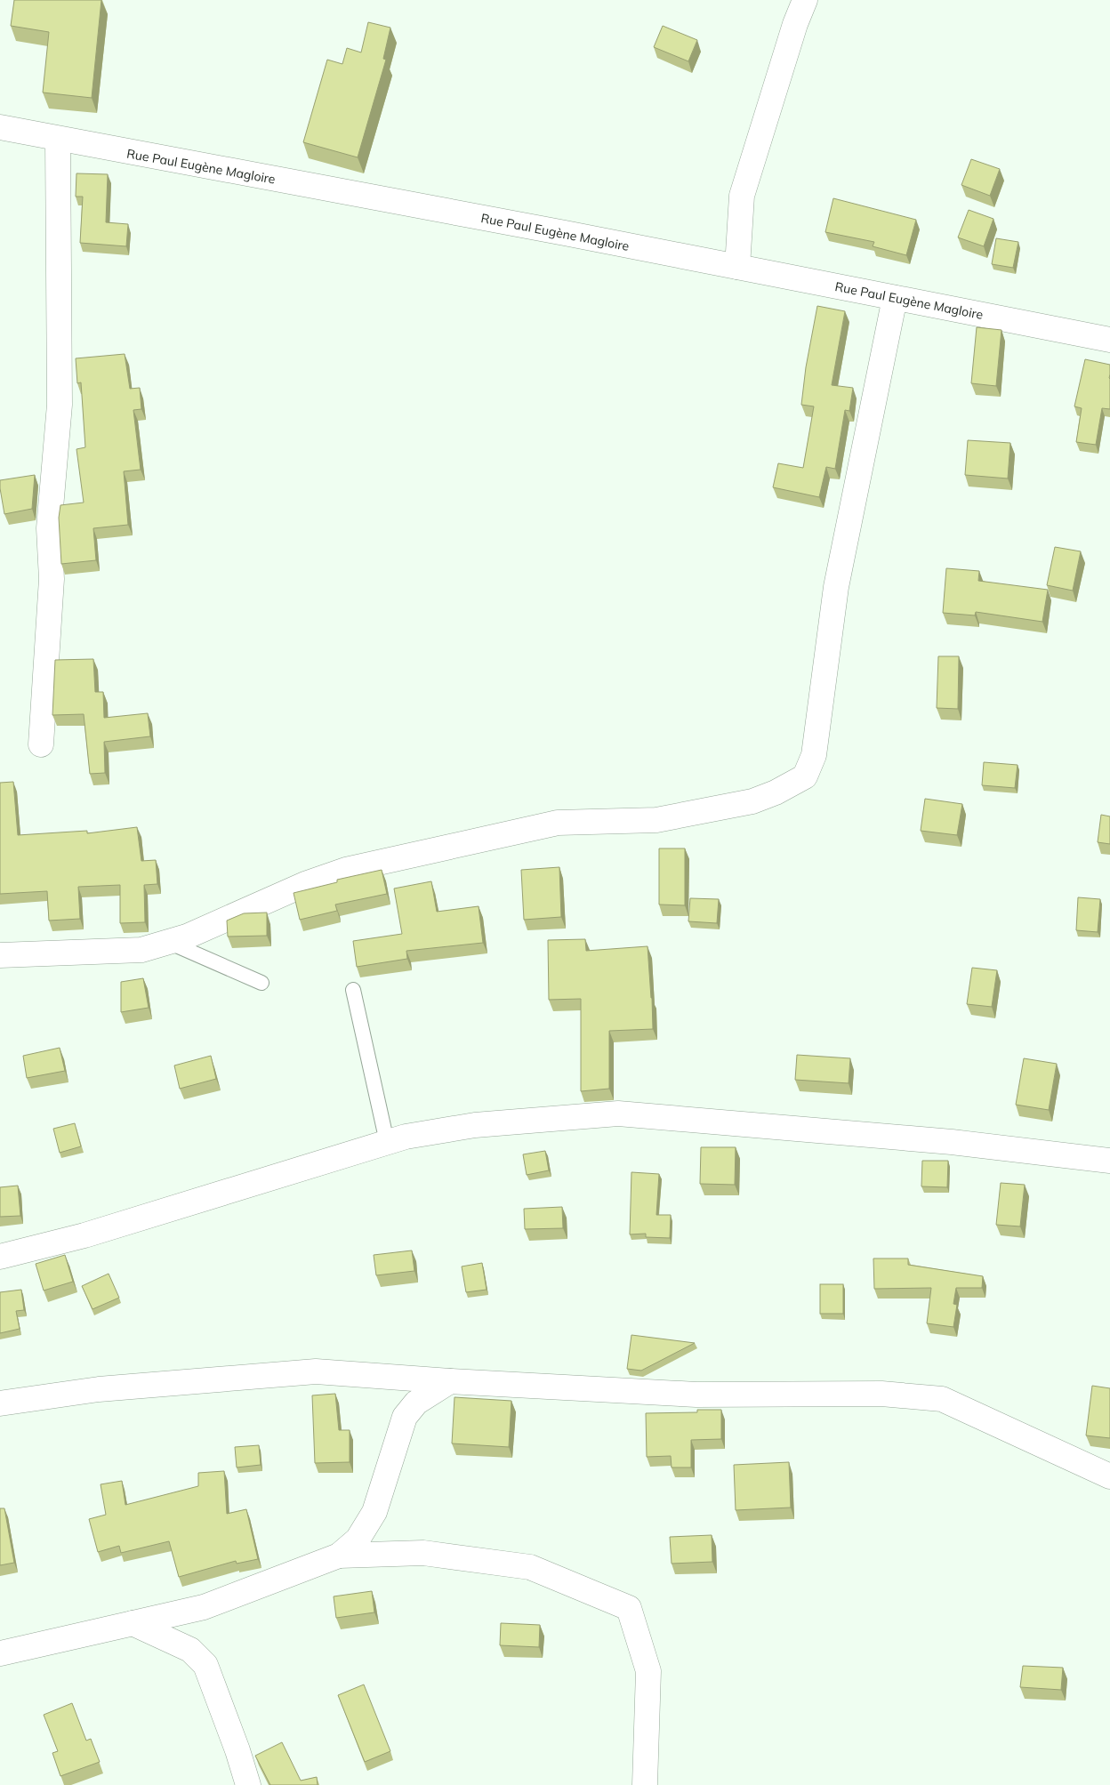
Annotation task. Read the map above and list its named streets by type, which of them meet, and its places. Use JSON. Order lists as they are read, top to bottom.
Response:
{
  "streets": {
    "street": ["Rue Paul Eugène Magloire"]
  }
}
